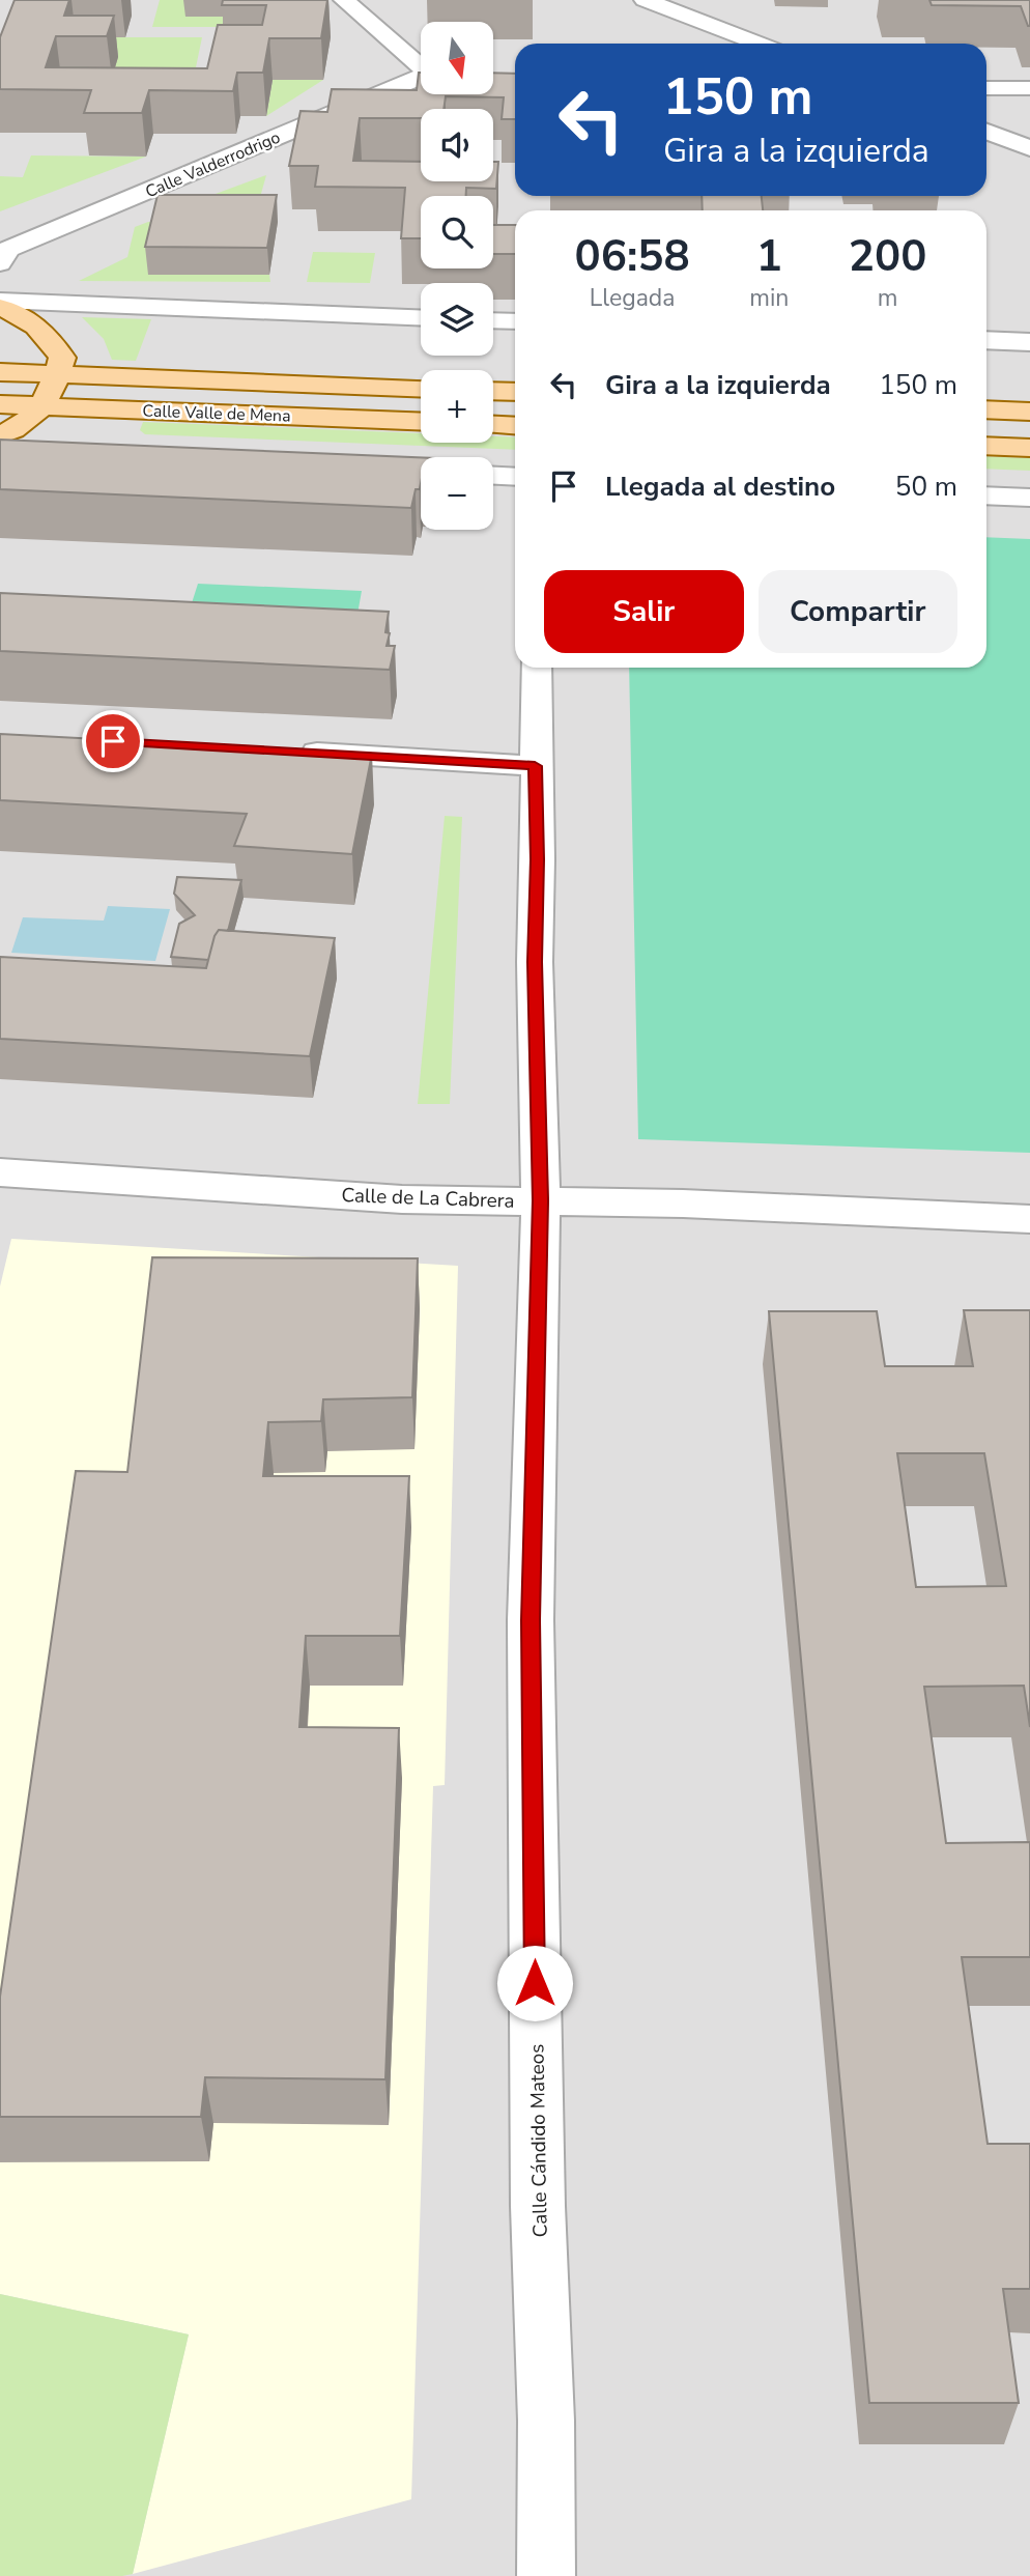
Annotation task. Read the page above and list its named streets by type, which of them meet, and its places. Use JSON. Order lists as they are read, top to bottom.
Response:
{
  "streets": {
    "main road": ["Calle Valle de Mena"],
    "street": ["Calle Valderrodrigo", "Calle de La Cabrera", "Calle Cándido Mateos"]
  },
  "crossings": [
    ["Calle de La Cabrera", "Calle Cándido Mateos"]
  ],
  "north": "bottom",
  "page": {
    "map_buttons": ["+", "−"],
    "turn": ["150 m", "Gira a la izquierda"],
    "eta": [
      "06:58",
      "Llegada",
      "1",
      "min",
      "200",
      "m"
    ],
    "list": [
      {
        "name": "Gira a la izquierda",
        "value": "150 m"
      },
      {
        "name": "Llegada al destino",
        "value": "50 m"
      }
    ],
    "buttons": ["Salir", "Compartir"]
  }
}
